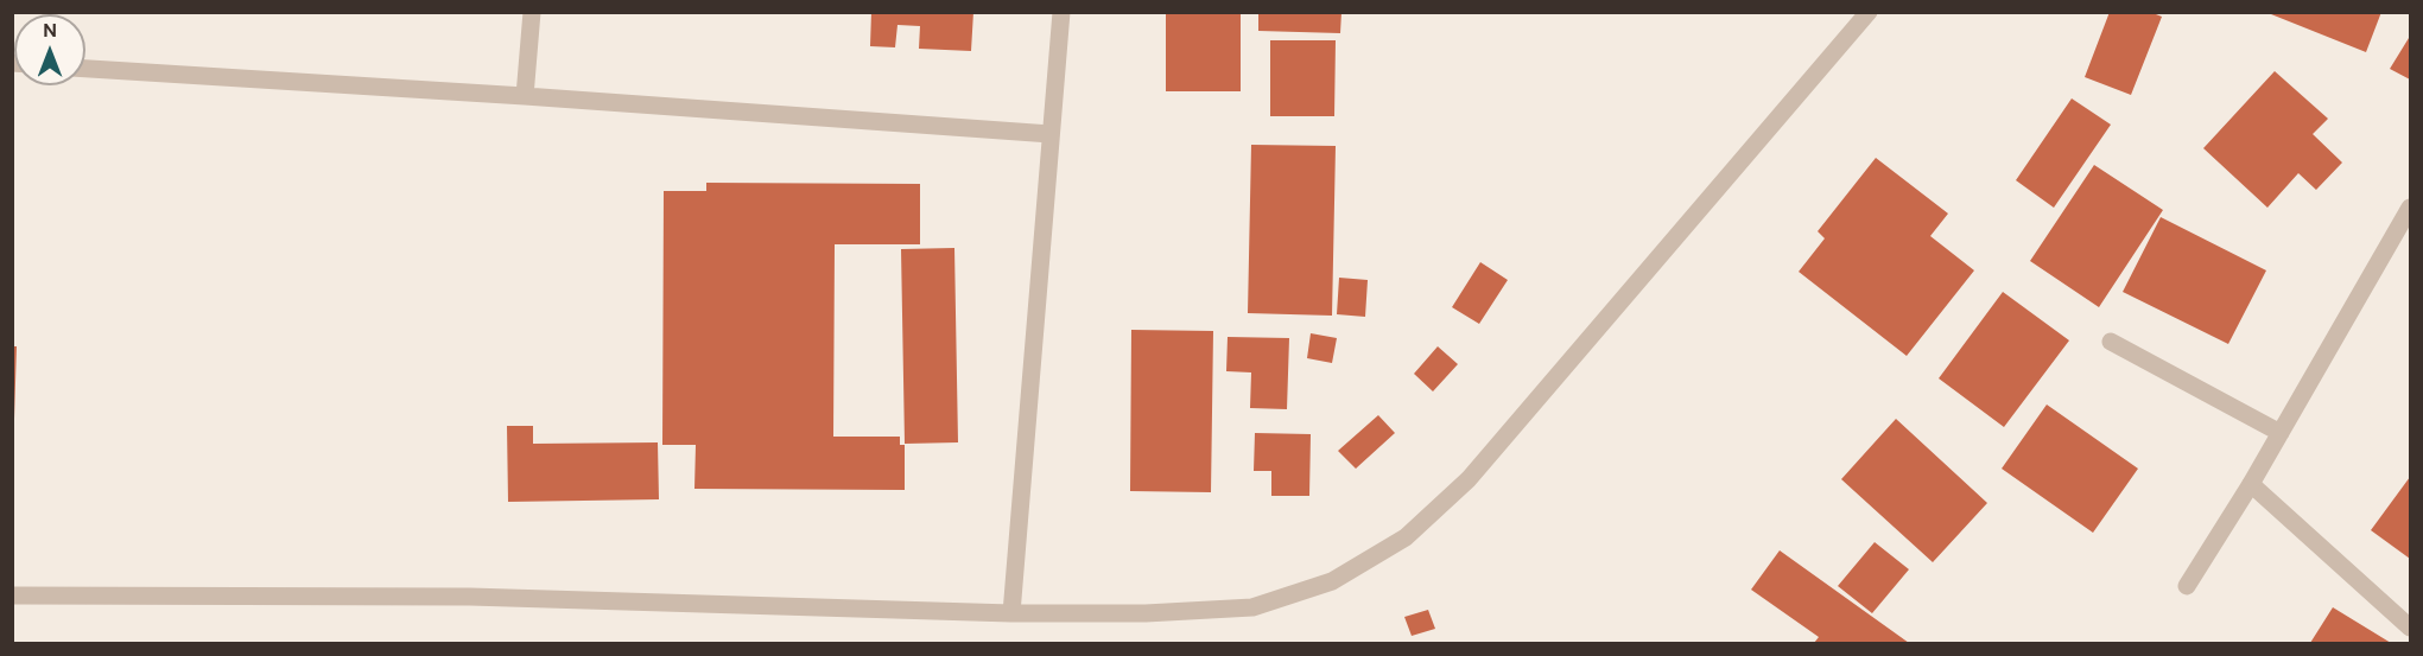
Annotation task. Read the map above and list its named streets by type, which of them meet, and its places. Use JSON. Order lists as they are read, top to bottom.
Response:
{
  "north": "top"
}
